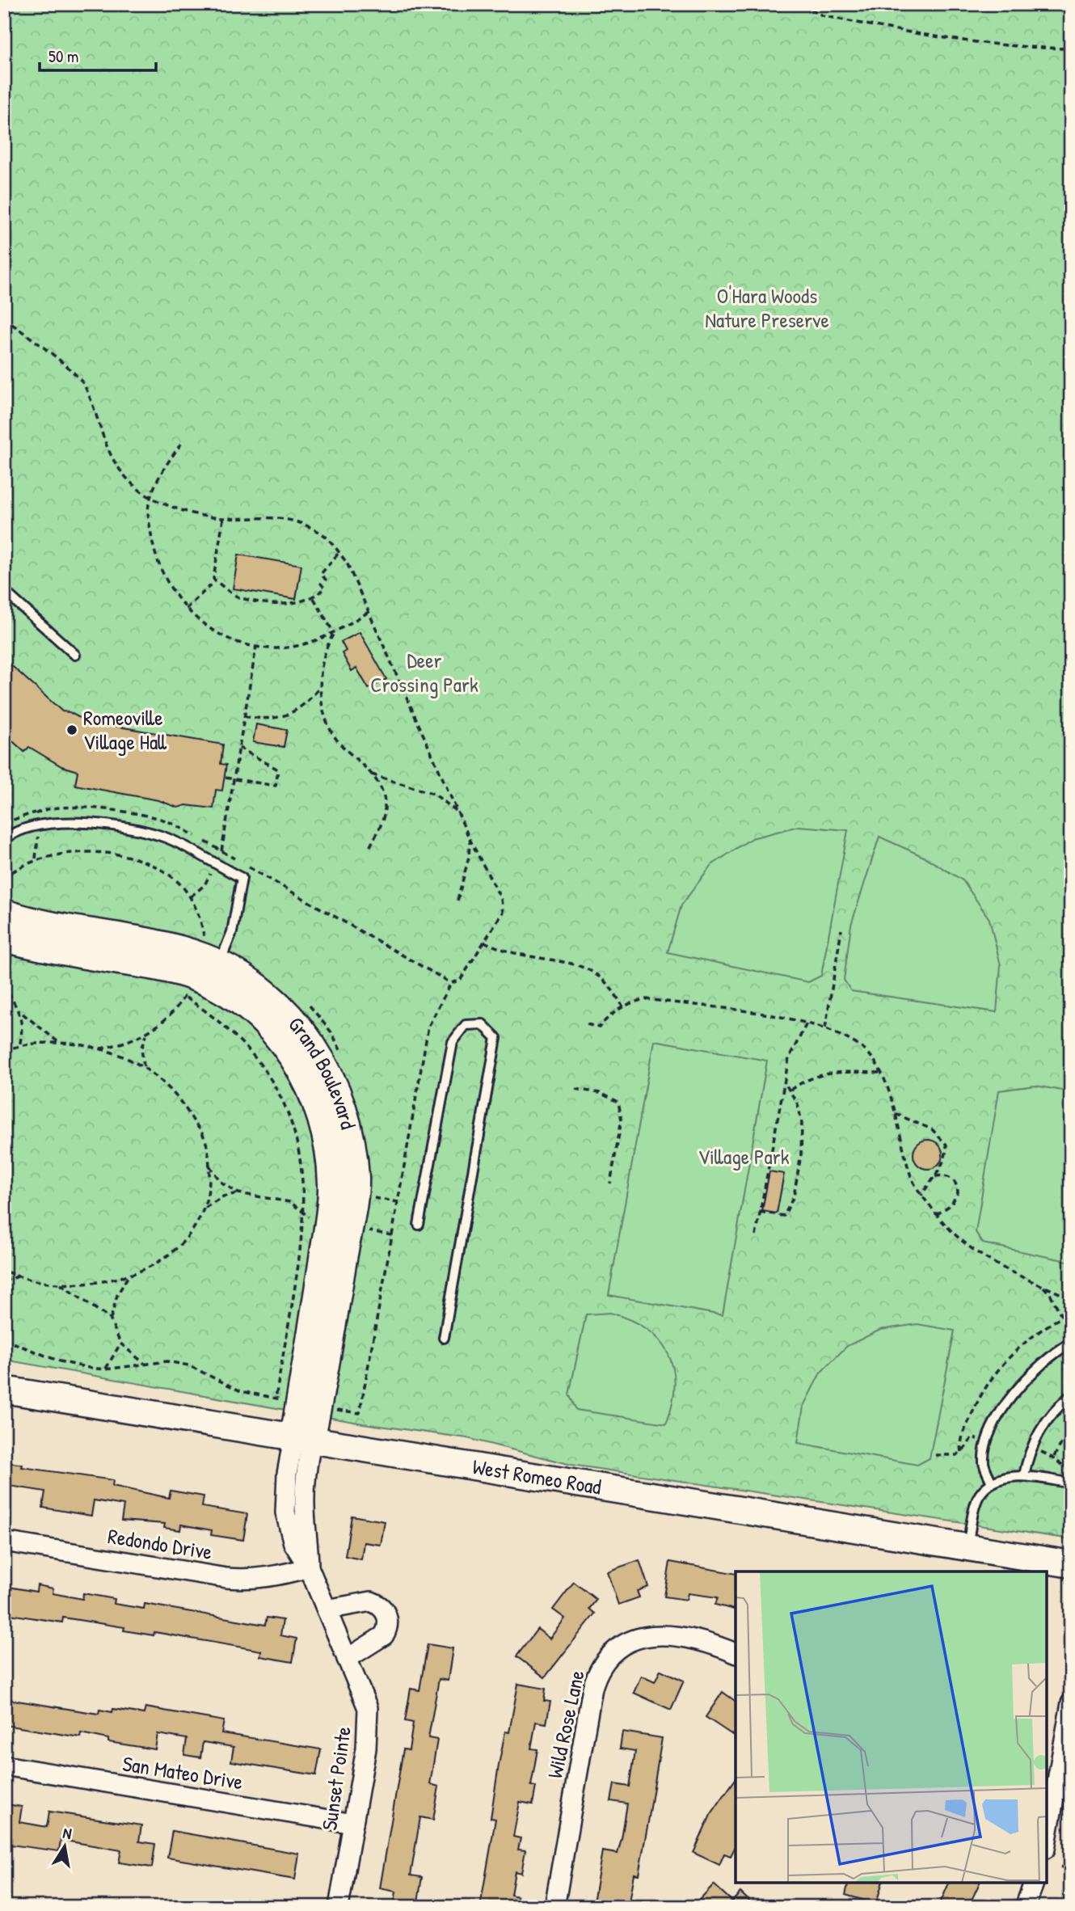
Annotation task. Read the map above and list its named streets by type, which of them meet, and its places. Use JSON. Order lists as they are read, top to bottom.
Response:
{
  "streets": {
    "main road": ["Grand Boulevard", "West Romeo Road"],
    "street": [
      "Redondo Drive",
      "Wild Rose Lane",
      "San Mateo Drive",
      "Sunset Pointe"
    ]
  },
  "crossings": [
    ["Grand Boulevard", "West Romeo Road"],
    ["Grand Boulevard", "Sunset Pointe"],
    ["West Romeo Road", "Sunset Pointe"],
    ["Redondo Drive", "Sunset Pointe"],
    ["San Mateo Drive", "Sunset Pointe"]
  ],
  "parks": ["O'Hara Woods Nature Preserve", "Deer Crossing Park", "Village Park"],
  "places": ["Romeoville Village Hall"],
  "scale_bar": "50 m",
  "north": "top"
}
